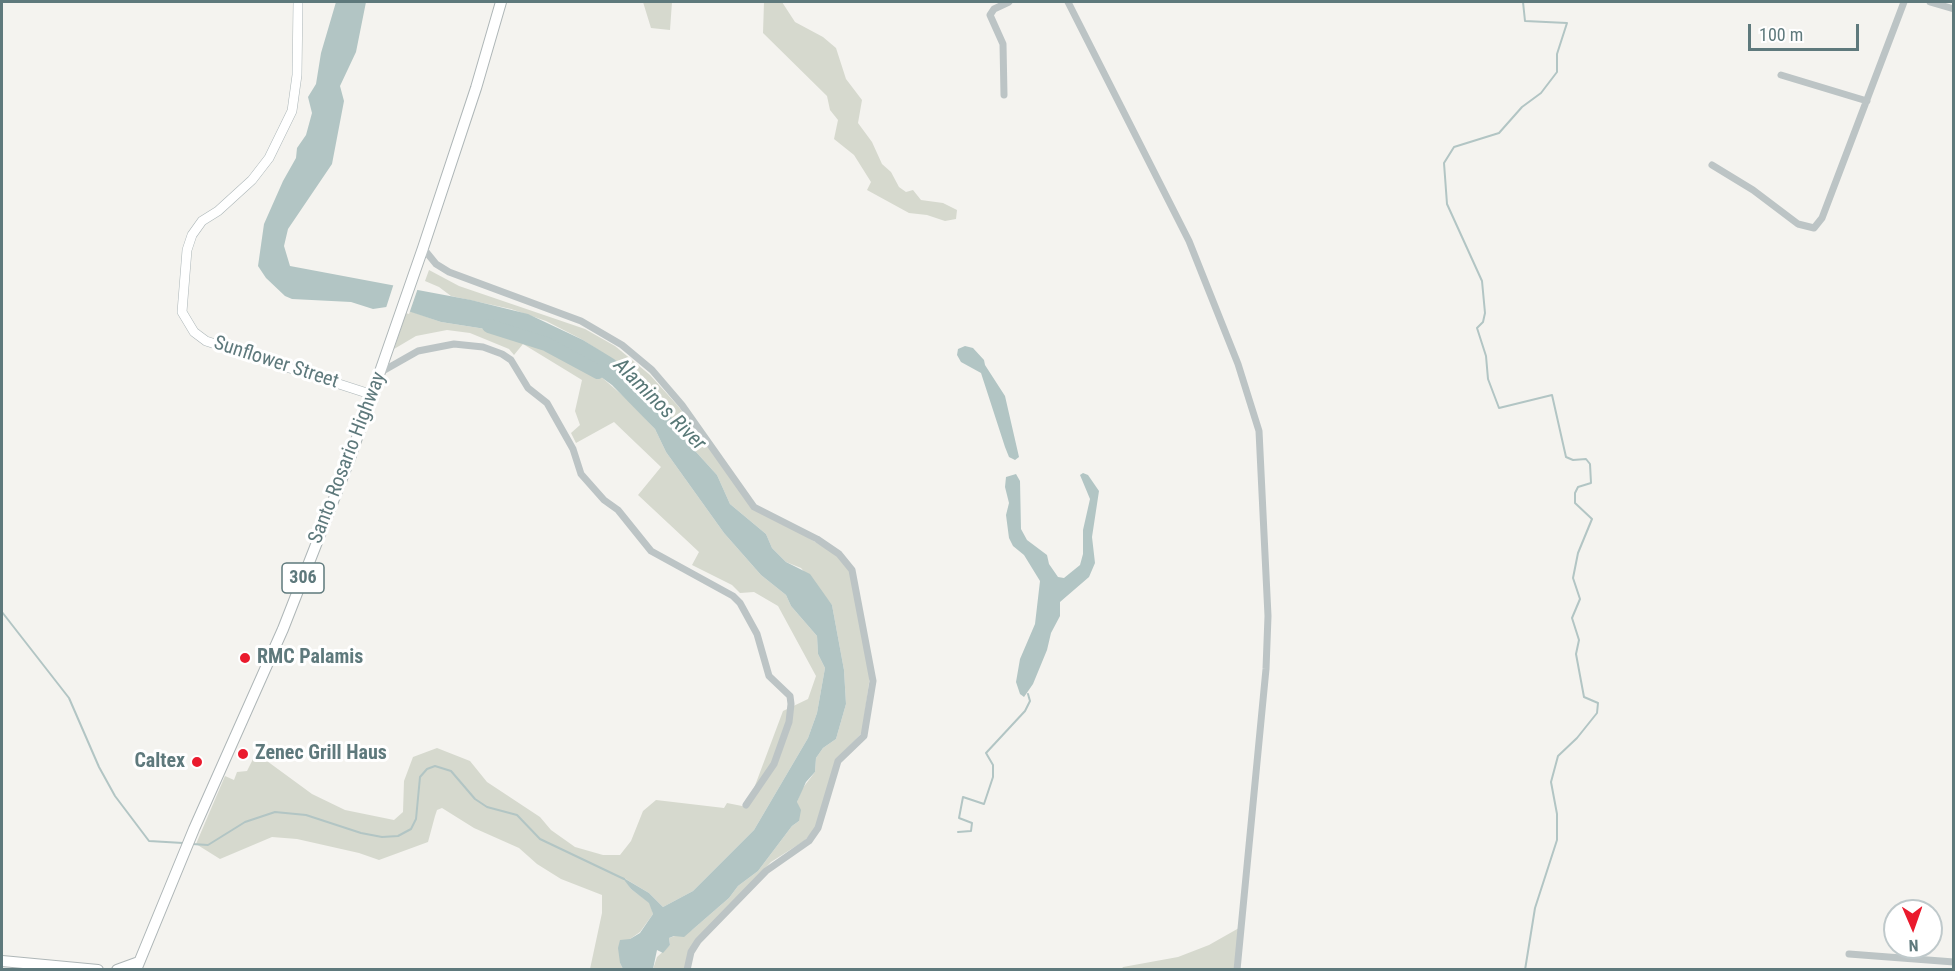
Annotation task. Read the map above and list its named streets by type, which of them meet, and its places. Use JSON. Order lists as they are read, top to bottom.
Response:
{
  "streets": {
    "main road": ["Santo Rosario Highway", "306"],
    "street": ["Sunflower Street"]
  },
  "crossings": [
    ["Sunflower Street", "Santo Rosario Highway"]
  ],
  "water": ["Alaminos River"],
  "places": ["RMC Palamis", "Zenec Grill Haus", "Caltex"],
  "scale_bar": "100 m",
  "north": "bottom"
}
